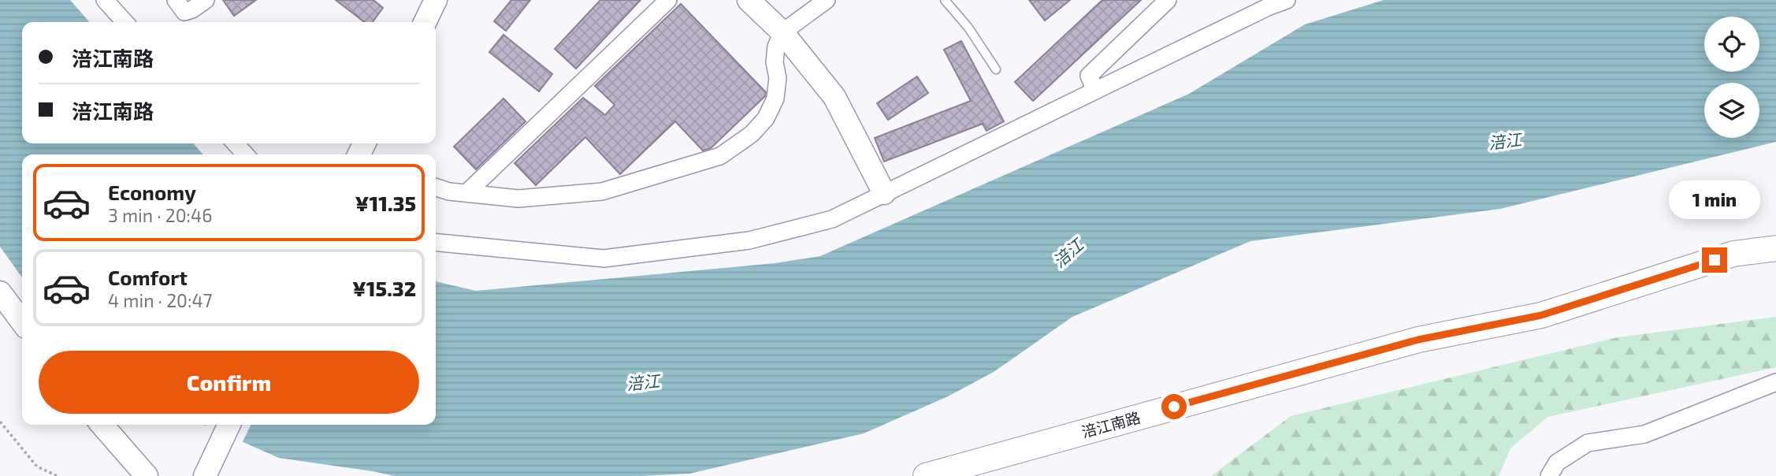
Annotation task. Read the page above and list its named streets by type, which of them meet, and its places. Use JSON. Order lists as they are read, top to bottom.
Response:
{
  "streets": {
    "main road": ["涪江南路"]
  },
  "water": ["涪江"],
  "page": {
    "banner": ["涪江南路", "涪江南路"],
    "list": [
      {
        "name": "Economy",
        "note": "3 min · 20:46",
        "value": "¥11.35"
      },
      {
        "name": "Comfort",
        "note": "4 min · 20:47",
        "value": "¥15.32"
      }
    ],
    "bubble": "1 min",
    "buttons": "Confirm"
  }
}
